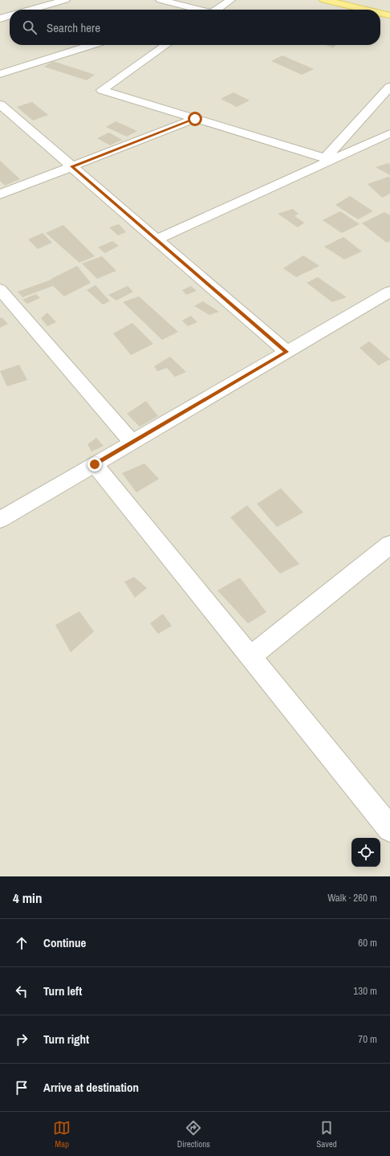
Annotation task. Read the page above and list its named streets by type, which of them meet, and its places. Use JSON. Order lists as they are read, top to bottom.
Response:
{
  "page": {
    "search": "Search here",
    "heading": ["4 min", "Walk · 260 m"],
    "list": [
      ["Continue", "60 m"],
      ["Turn left", "130 m"],
      ["Turn right", "70 m"],
      "Arrive at destination"
    ],
    "nav": ["Map", "Directions", "Saved"]
  }
}
